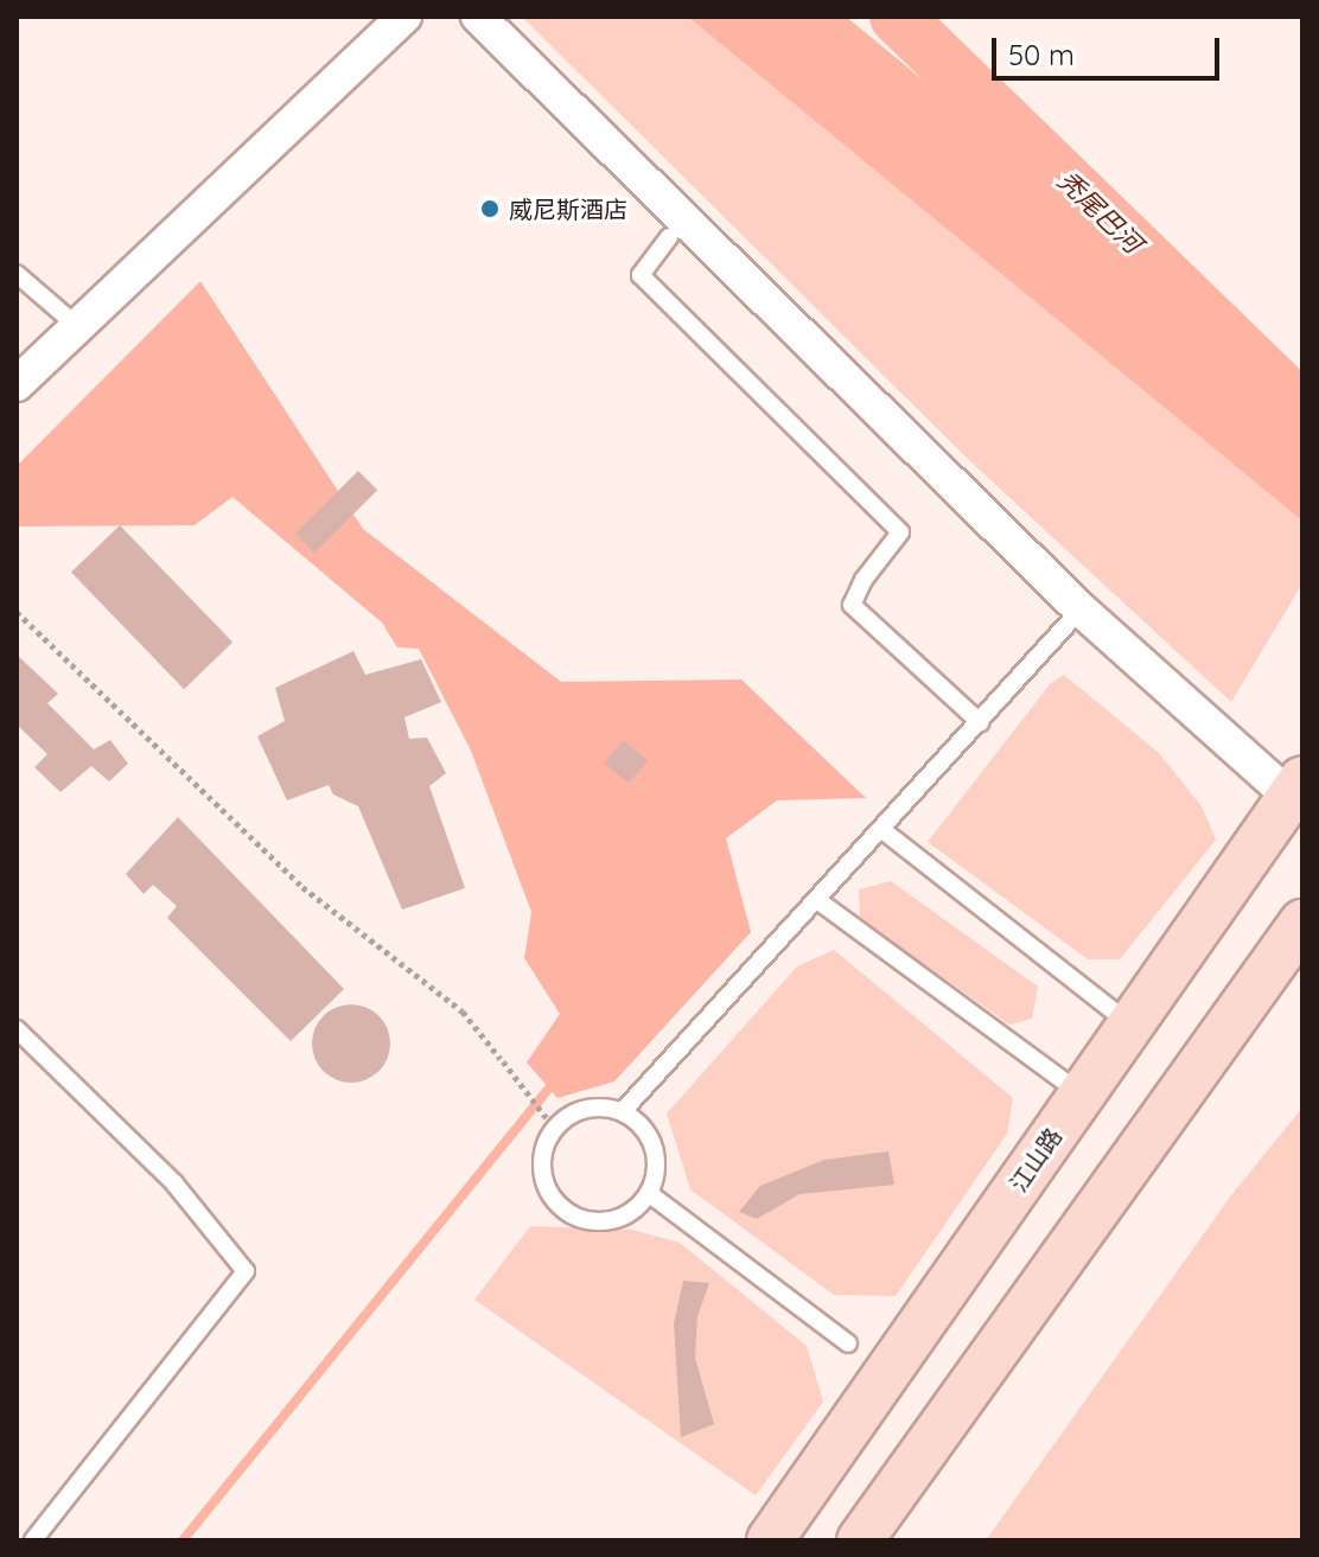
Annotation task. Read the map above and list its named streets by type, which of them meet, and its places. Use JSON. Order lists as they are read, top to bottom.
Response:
{
  "streets": {
    "main road": ["江山路"]
  },
  "water": ["秃尾巴河"],
  "places": ["威尼斯酒店"],
  "scale_bar": "50 m"
}
